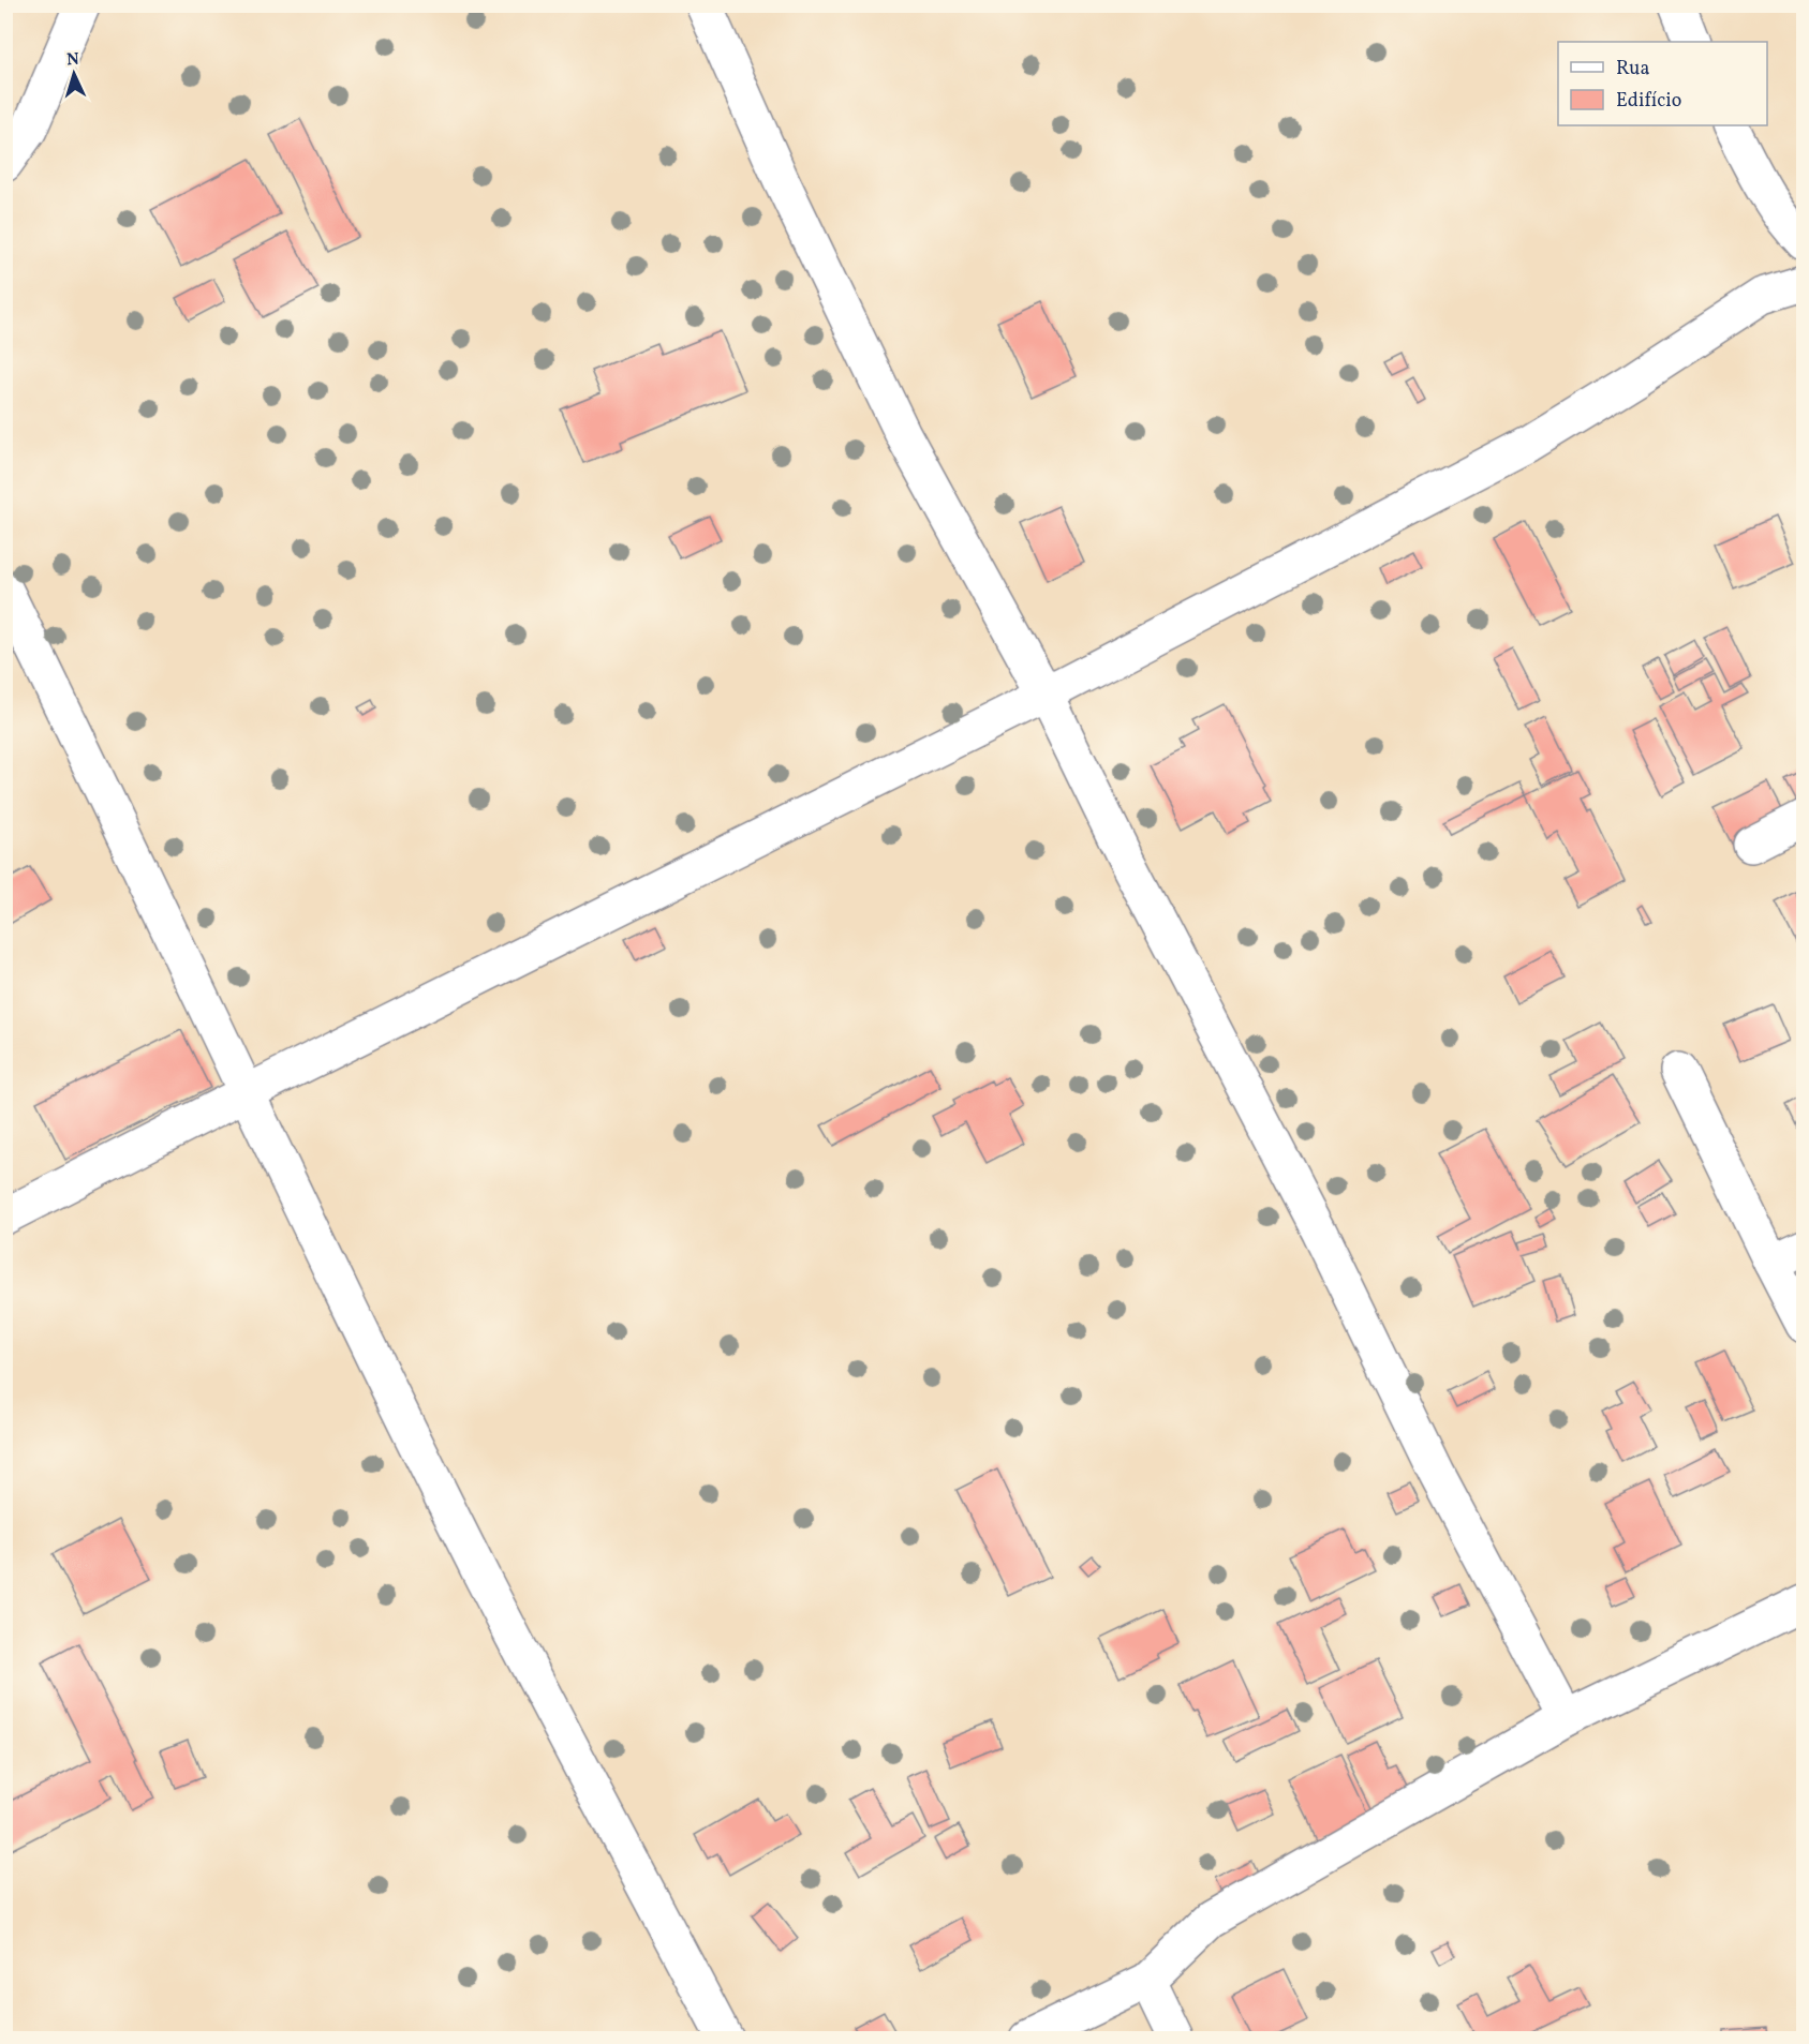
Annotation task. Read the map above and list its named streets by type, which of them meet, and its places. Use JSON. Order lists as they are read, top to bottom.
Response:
{
  "legend": ["Rua", "Edifício"],
  "north": "top"
}
